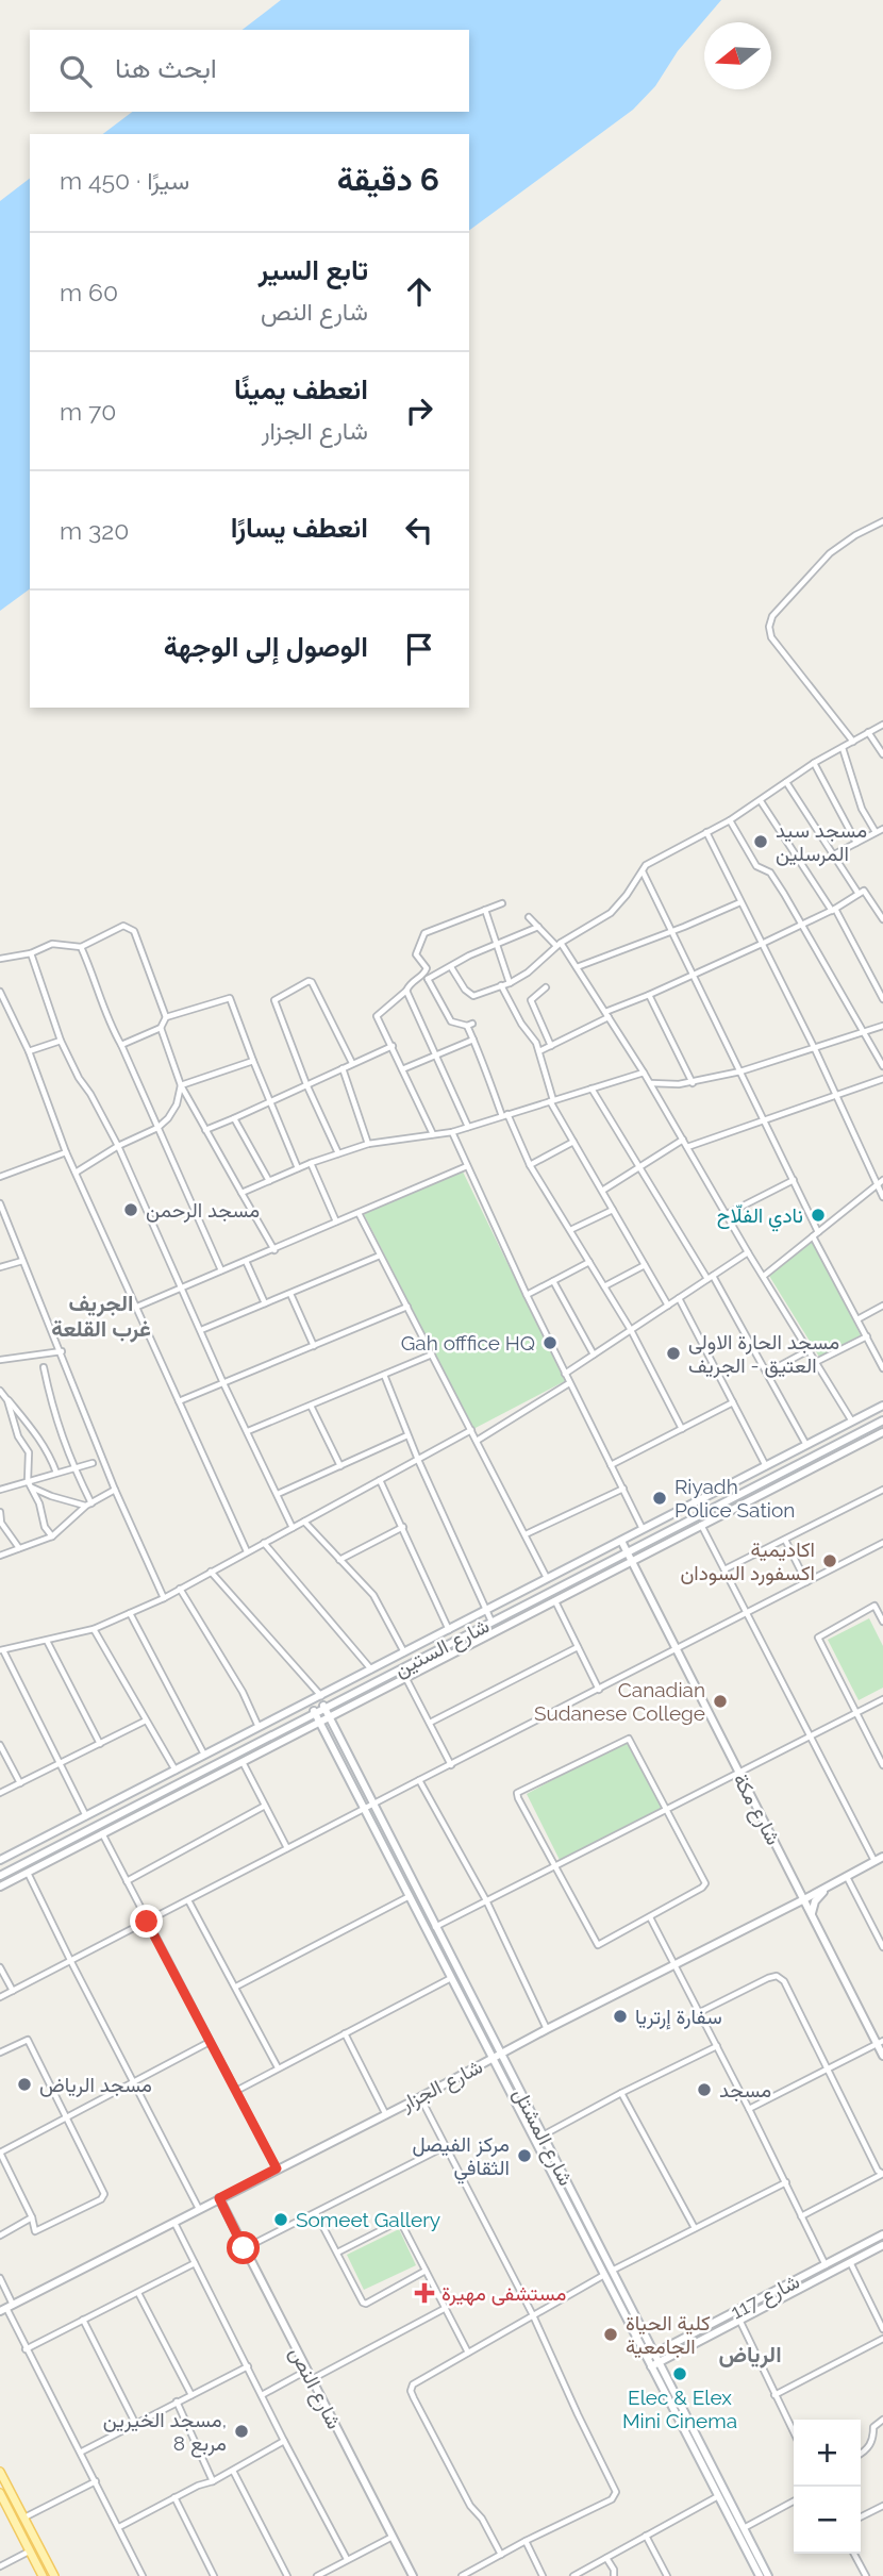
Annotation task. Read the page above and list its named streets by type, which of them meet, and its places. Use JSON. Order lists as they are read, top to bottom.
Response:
{
  "streets": {
    "main road": [
      "شارع الستين",
      "شارع مكة",
      "شارع الجزار",
      "شارع المشتل",
      "شارع 117",
      "شارع النص"
    ]
  },
  "crossings": [
    ["شارع الستين", "شارع مكة"],
    ["شارع الستين", "شارع المشتل"],
    ["شارع مكة", "شارع الجزار"],
    ["شارع الجزار", "شارع المشتل"],
    ["شارع الجزار", "شارع النص"],
    ["شارع المشتل", "شارع 117"]
  ],
  "districts": ["الجريف غرب القلعة", "الرياض"],
  "places": {
    "other": [
      "مسجد سيد المرسلين",
      "مسجد الرحمن",
      "نادي الفلّاح",
      "Gah offfice HQ",
      "مسجد الحارة الاولى العتيق - الجريف",
      "Riyadh Police Sation",
      "اكاديمية اكسفورد السودان",
      "Canadian Sudanese College",
      "سفارة إرتريا",
      "مسجد الرياض",
      "مسجد",
      "مركز الفيصل الثقافي",
      "Someet Gallery",
      "كلية الحياة الجامعية",
      "Elec & Elex Mini Cinema",
      "مسجد الخيرين, مربع 8"
    ],
    "health": ["مستشفى مهيرة"]
  },
  "north": "left",
  "page": {
    "search": "ابحث هنا",
    "heading": ["6 دقيقة", "سيرًا · 450 m"],
    "list": [
      ["تابع السير", "شارع النص", "60 m"],
      ["انعطف يمينًا", "شارع الجزار", "70 m"],
      ["انعطف يسارًا", "320 m"],
      "الوصول إلى الوجهة"
    ],
    "map_buttons": ["+", "−"]
  }
}
